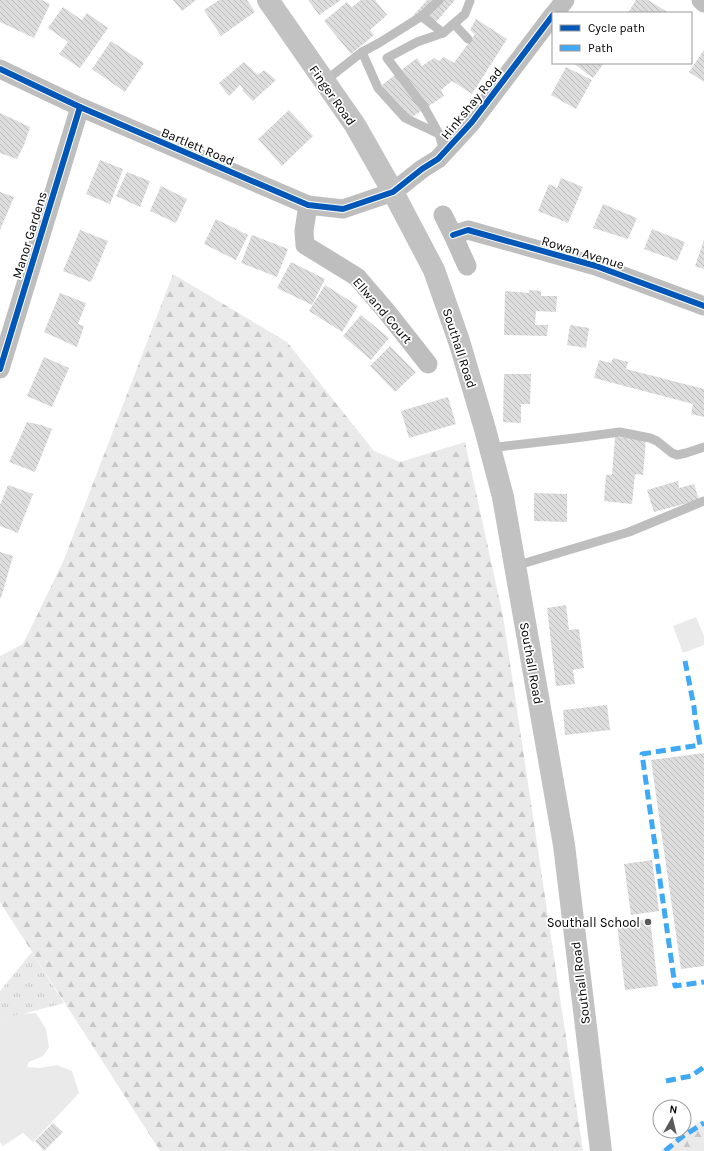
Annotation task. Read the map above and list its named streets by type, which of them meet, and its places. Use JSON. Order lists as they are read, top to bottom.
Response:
{
  "streets": {
    "main road": ["Finger Road", "Southall Road"],
    "street": [
      "Hinkshay Road",
      "Bartlett Road",
      "Manor Gardens",
      "Rowan Avenue",
      "Ellwand Court"
    ]
  },
  "crossings": [
    ["Finger Road", "Hinkshay Road"],
    ["Finger Road", "Bartlett Road"],
    ["Finger Road", "Southall Road"],
    ["Hinkshay Road", "Bartlett Road"],
    ["Hinkshay Road", "Southall Road"],
    ["Bartlett Road", "Manor Gardens"],
    ["Bartlett Road", "Ellwand Court"],
    ["Bartlett Road", "Southall Road"]
  ],
  "places": ["Southall School"],
  "legend": ["Cycle path", "Path"],
  "north": "top"
}
